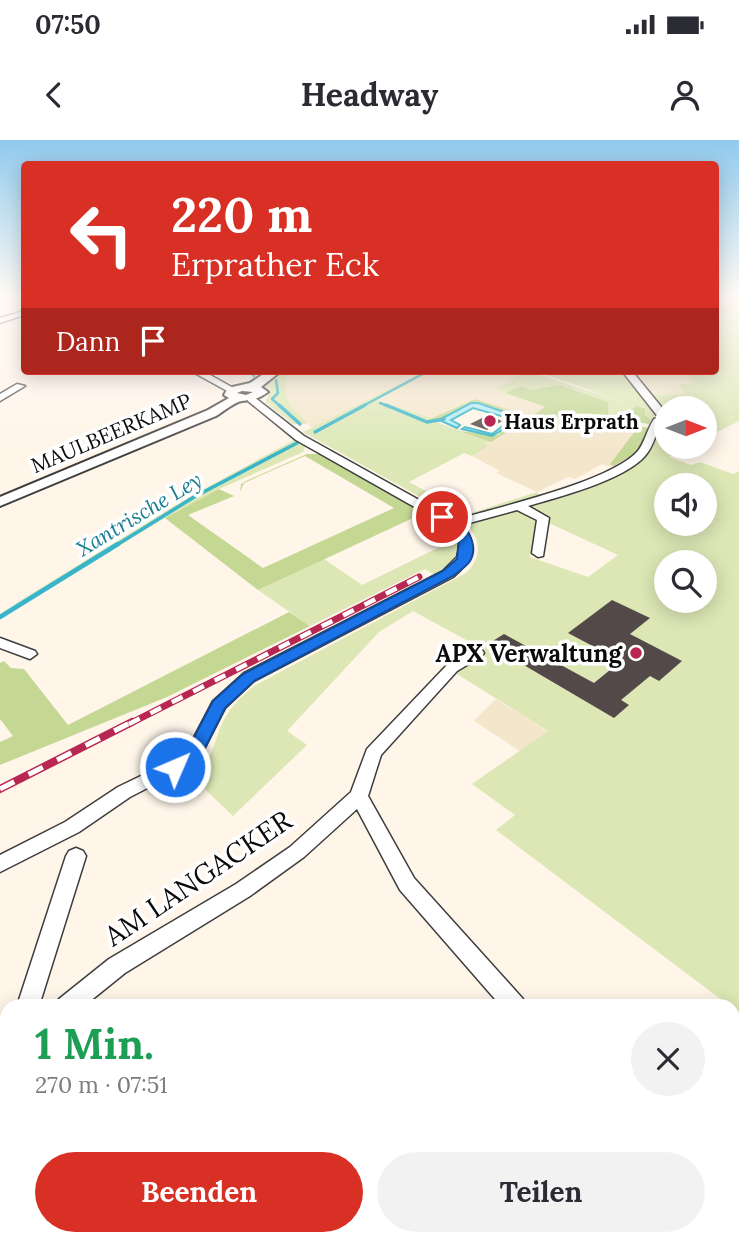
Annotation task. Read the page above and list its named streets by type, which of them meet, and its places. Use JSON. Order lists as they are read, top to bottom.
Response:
{
  "streets": {
    "street": ["MAULBEERKAMP", "AM LANGACKER"]
  },
  "water": ["Xantrische Ley"],
  "places": ["Haus Erprath", "APX Verwaltung"],
  "north": "right",
  "page": {
    "status": "07:50",
    "header": "Headway",
    "turn": ["220 m", "Erprather Eck"],
    "then": "Dann",
    "heading": ["1 Min.", "270 m · 07:51"],
    "buttons": ["Beenden", "Teilen"]
  }
}
